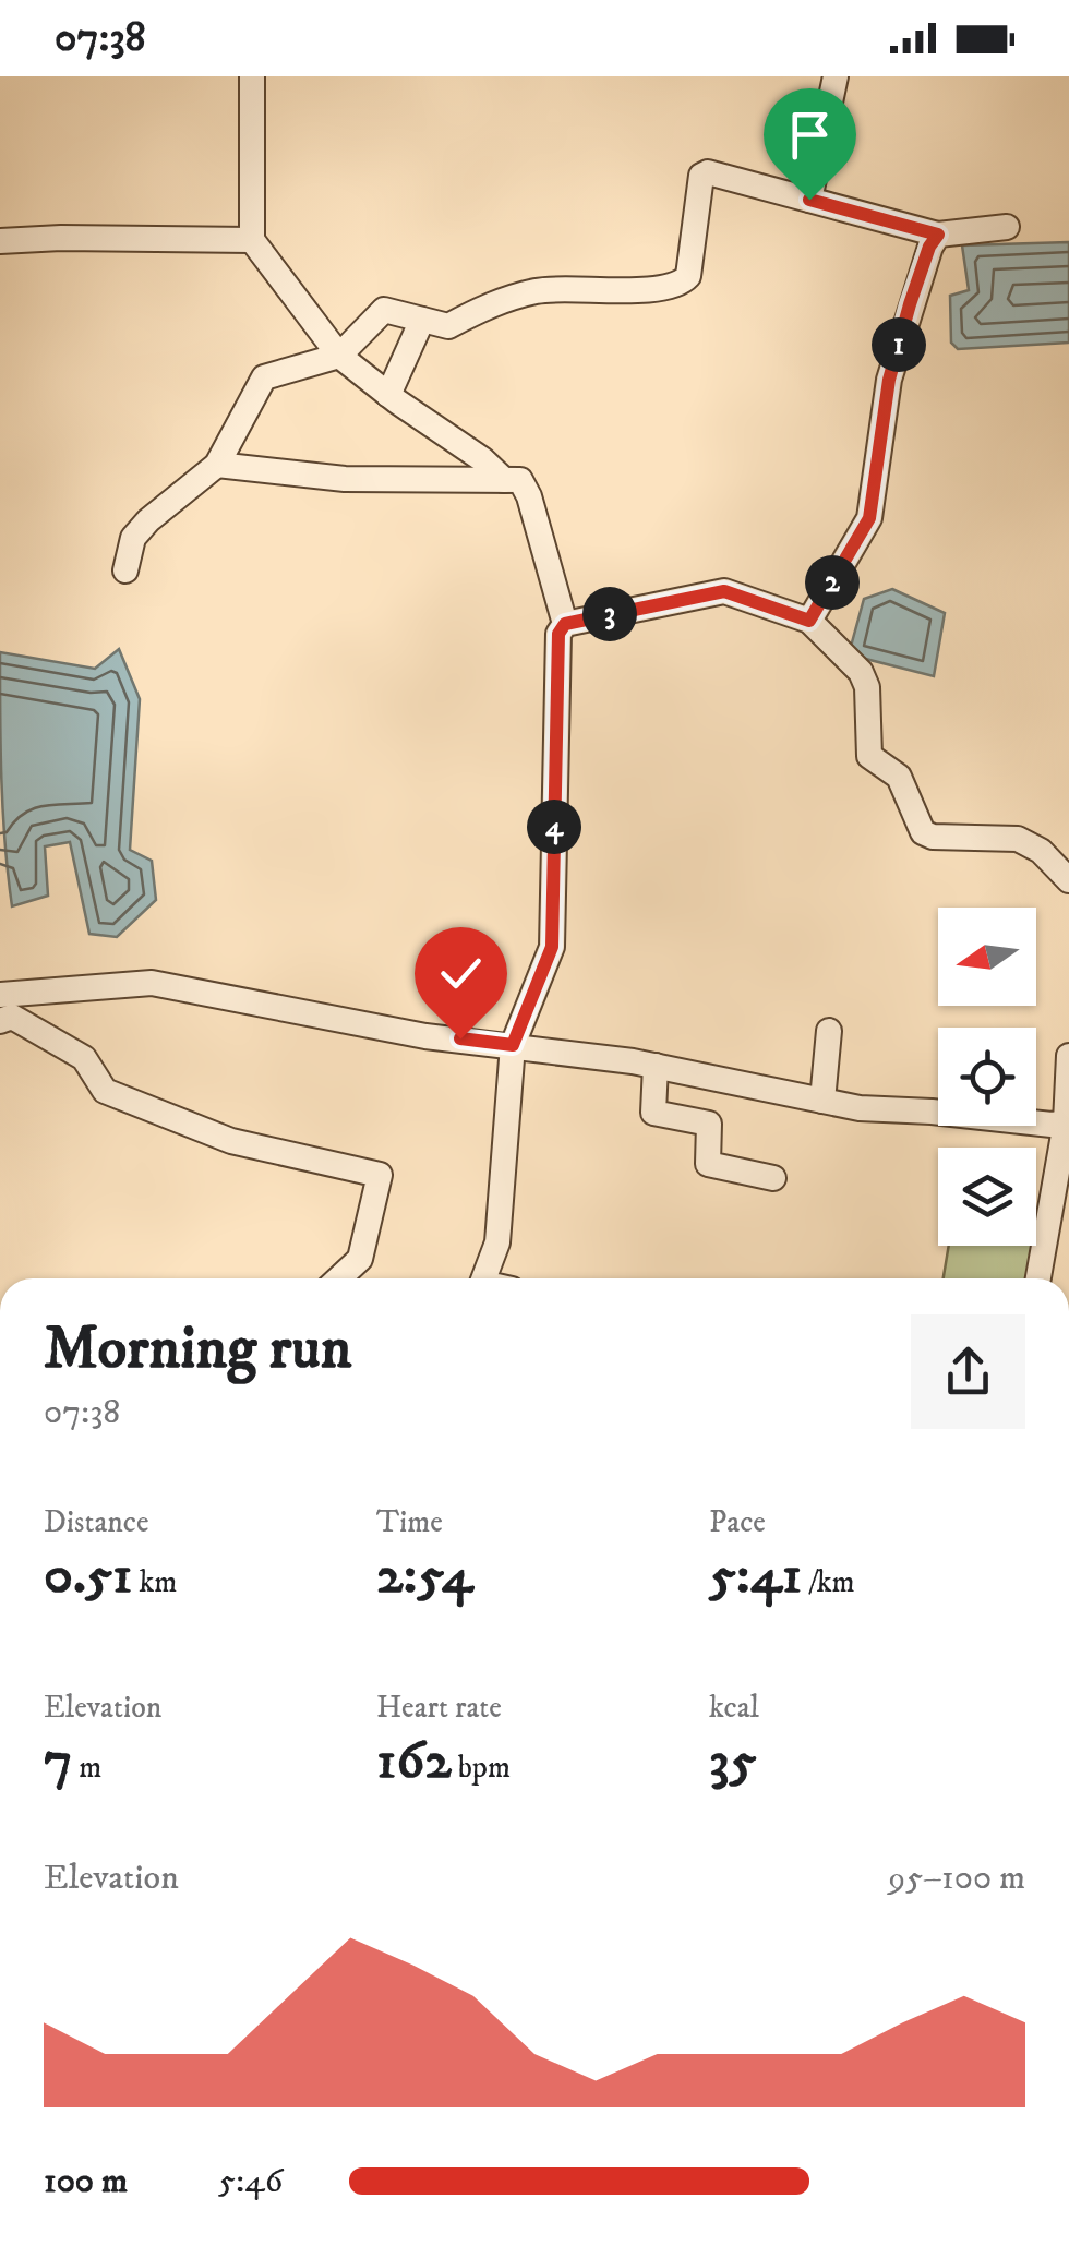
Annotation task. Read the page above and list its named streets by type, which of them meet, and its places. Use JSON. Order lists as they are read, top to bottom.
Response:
{
  "north": "left",
  "page": {
    "status": "07:38",
    "pins": [
      "1",
      "2",
      "3",
      "4"
    ],
    "heading": ["Morning run", "07:38"],
    "stats": [
      ["Distance", "0.51 km"],
      ["Time", "2:54"],
      ["Pace", "5:41 /km"],
      ["Elevation", "7 m"],
      ["Heart rate", "162 bpm"],
      ["kcal", "35"]
    ],
    "chart": ["Elevation", "95–100 m"],
    "list": [
      {
        "name": "100 m",
        "note": "5:46"
      }
    ]
  }
}
